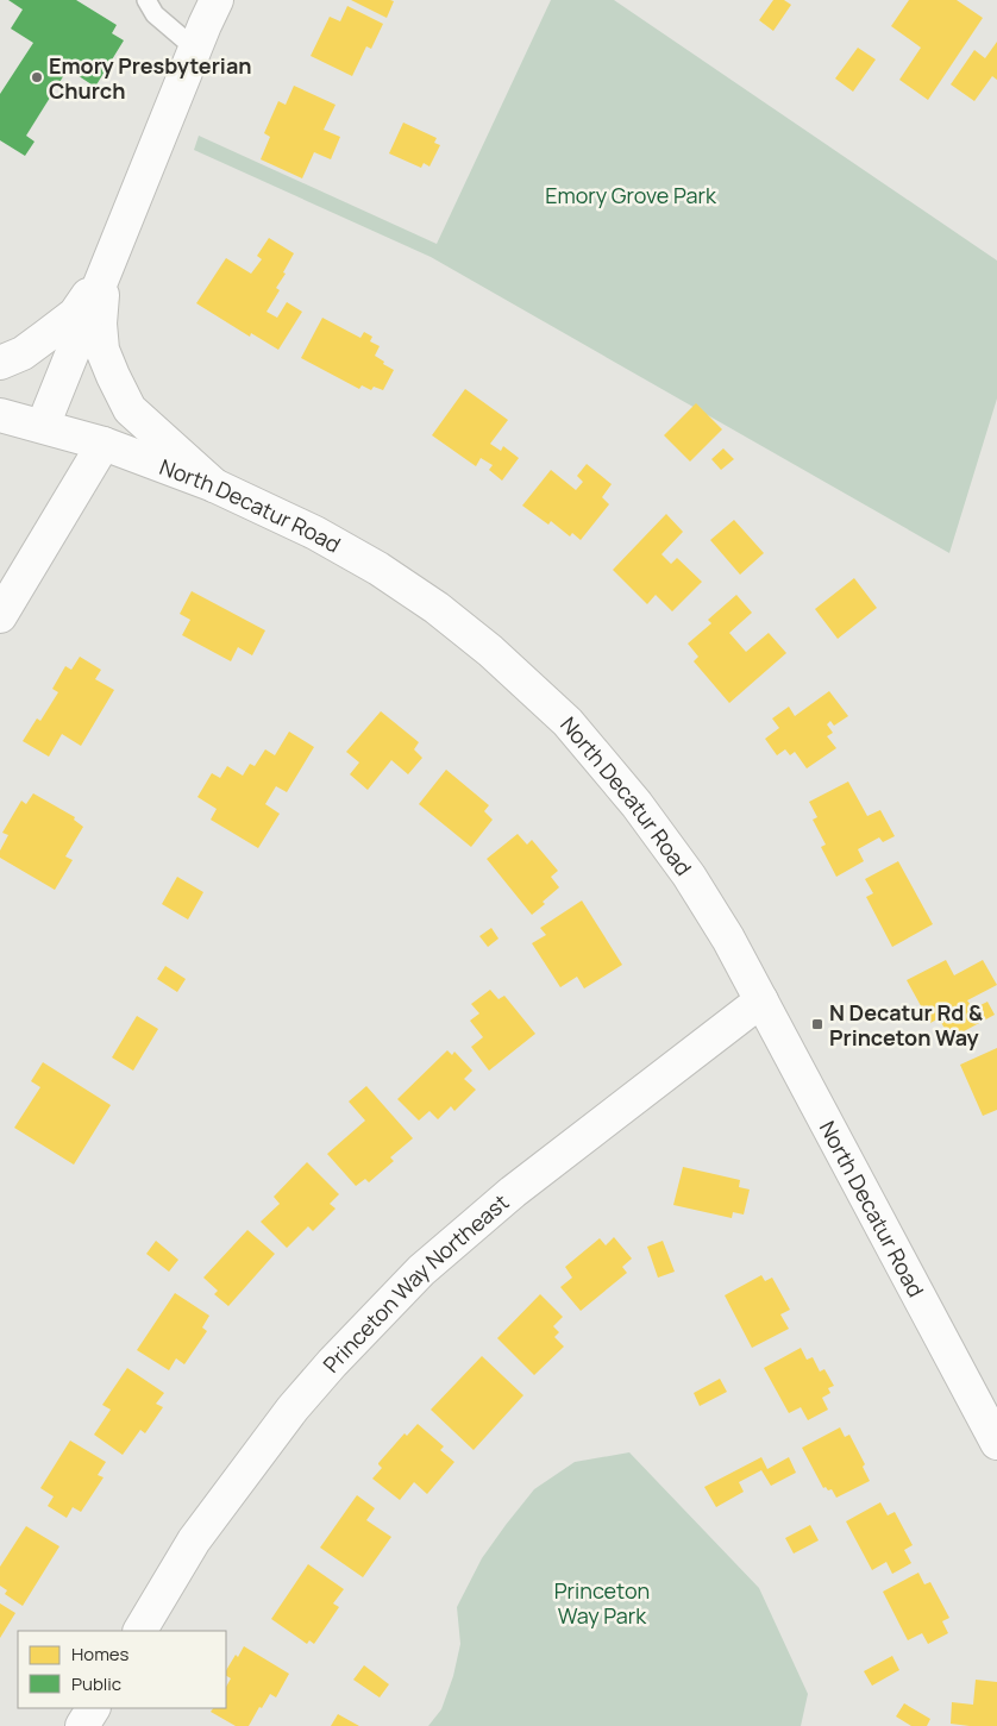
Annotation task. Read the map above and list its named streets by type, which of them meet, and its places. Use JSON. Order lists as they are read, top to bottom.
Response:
{
  "streets": {
    "street": ["North Decatur Road", "Princeton Way Northeast"]
  },
  "crossings": [
    ["North Decatur Road", "Princeton Way Northeast"]
  ],
  "parks": ["Emory Grove Park", "Princeton Way Park"],
  "places": {
    "other": ["Emory Presbyterian Church"],
    "transit": ["N Decatur Rd & Princeton Way"]
  },
  "legend": ["Homes", "Public"]
}
